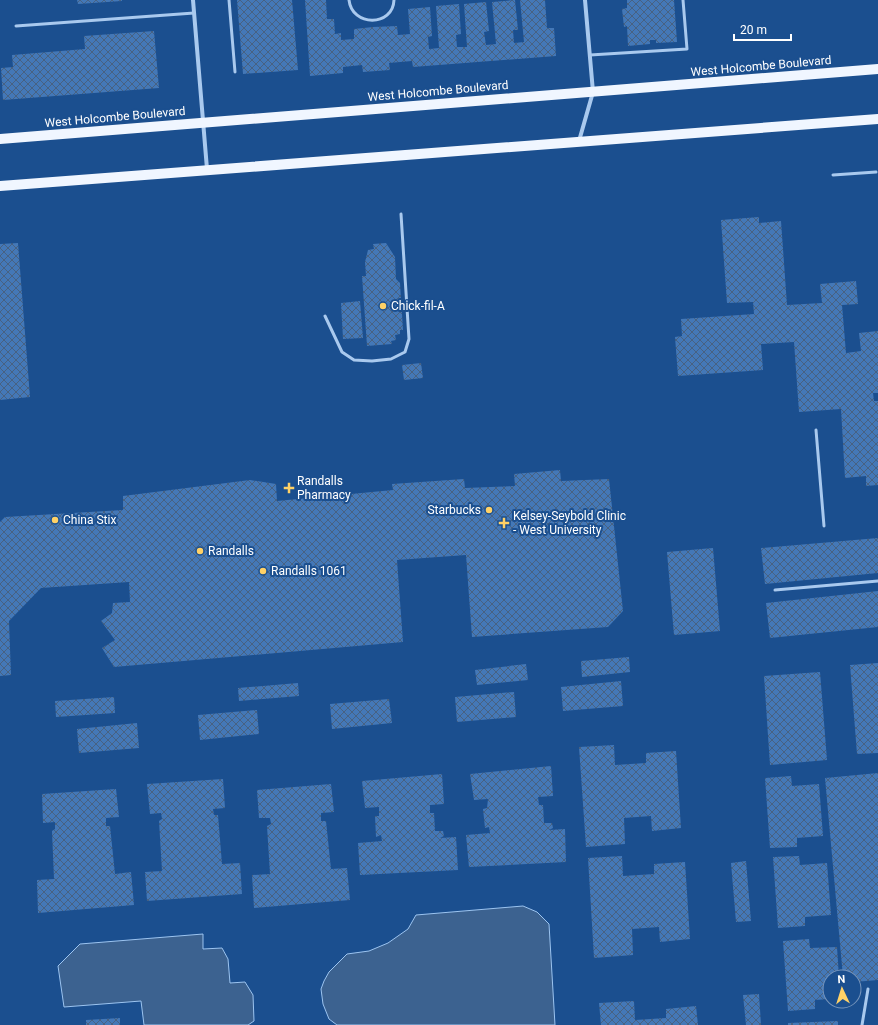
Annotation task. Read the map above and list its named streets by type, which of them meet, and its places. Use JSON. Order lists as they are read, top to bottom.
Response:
{
  "streets": {
    "main road": ["West Holcombe Boulevard"]
  },
  "places": {
    "other": [
      "Chick-fil-A",
      "Starbucks",
      "China Stix",
      "Randalls",
      "Randalls 1061"
    ],
    "health": ["Randalls Pharmacy", "Kelsey-Seybold Clinic - West University"]
  },
  "scale_bar": "20 m",
  "north": "top"
}
